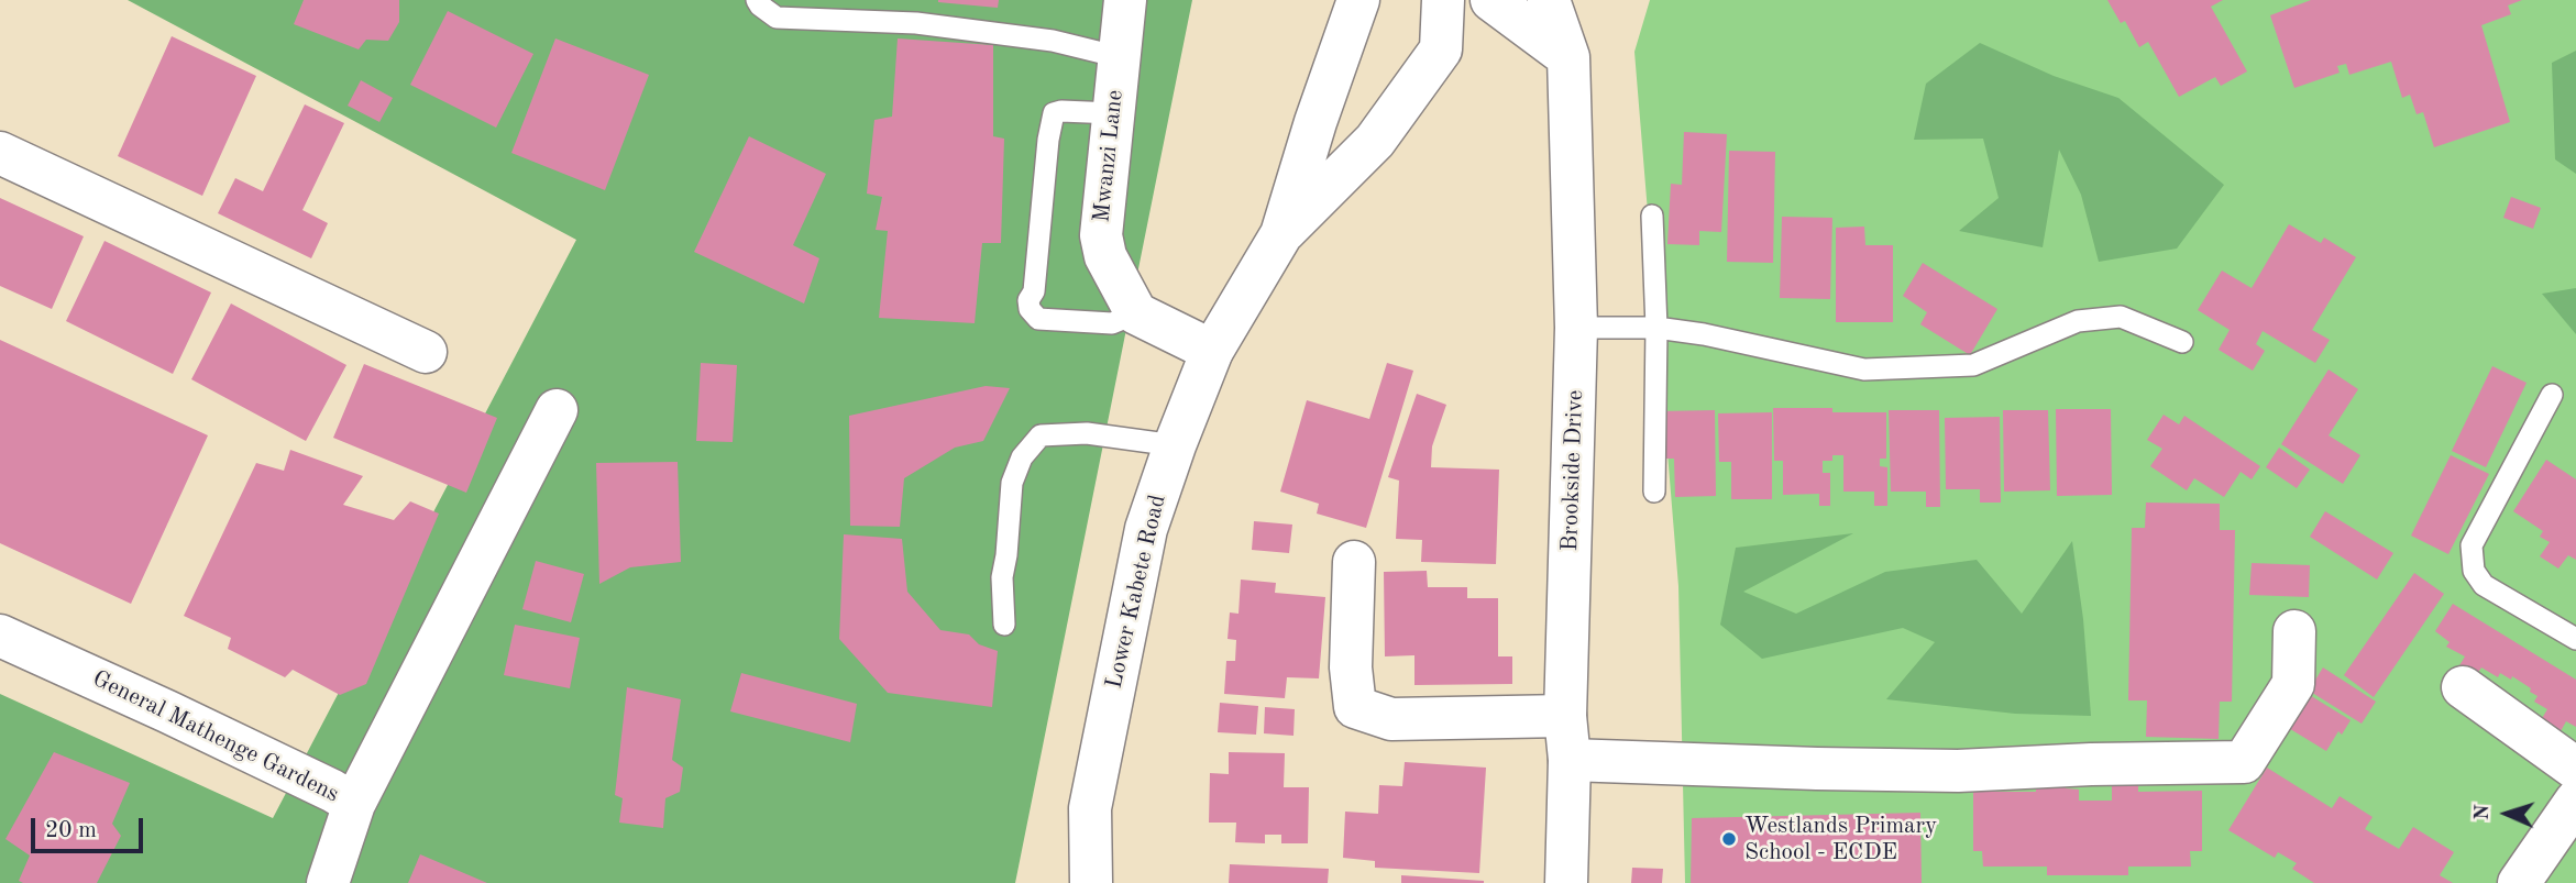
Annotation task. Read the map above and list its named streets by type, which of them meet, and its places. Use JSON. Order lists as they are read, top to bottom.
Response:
{
  "streets": {
    "street": [
      "Mwanzi Lane",
      "Brookside Drive",
      "Lower Kabete Road",
      "General Mathenge Gardens"
    ]
  },
  "places": ["Westlands Primary School - ECDE"],
  "scale_bar": "20 m",
  "north": "left"
}
